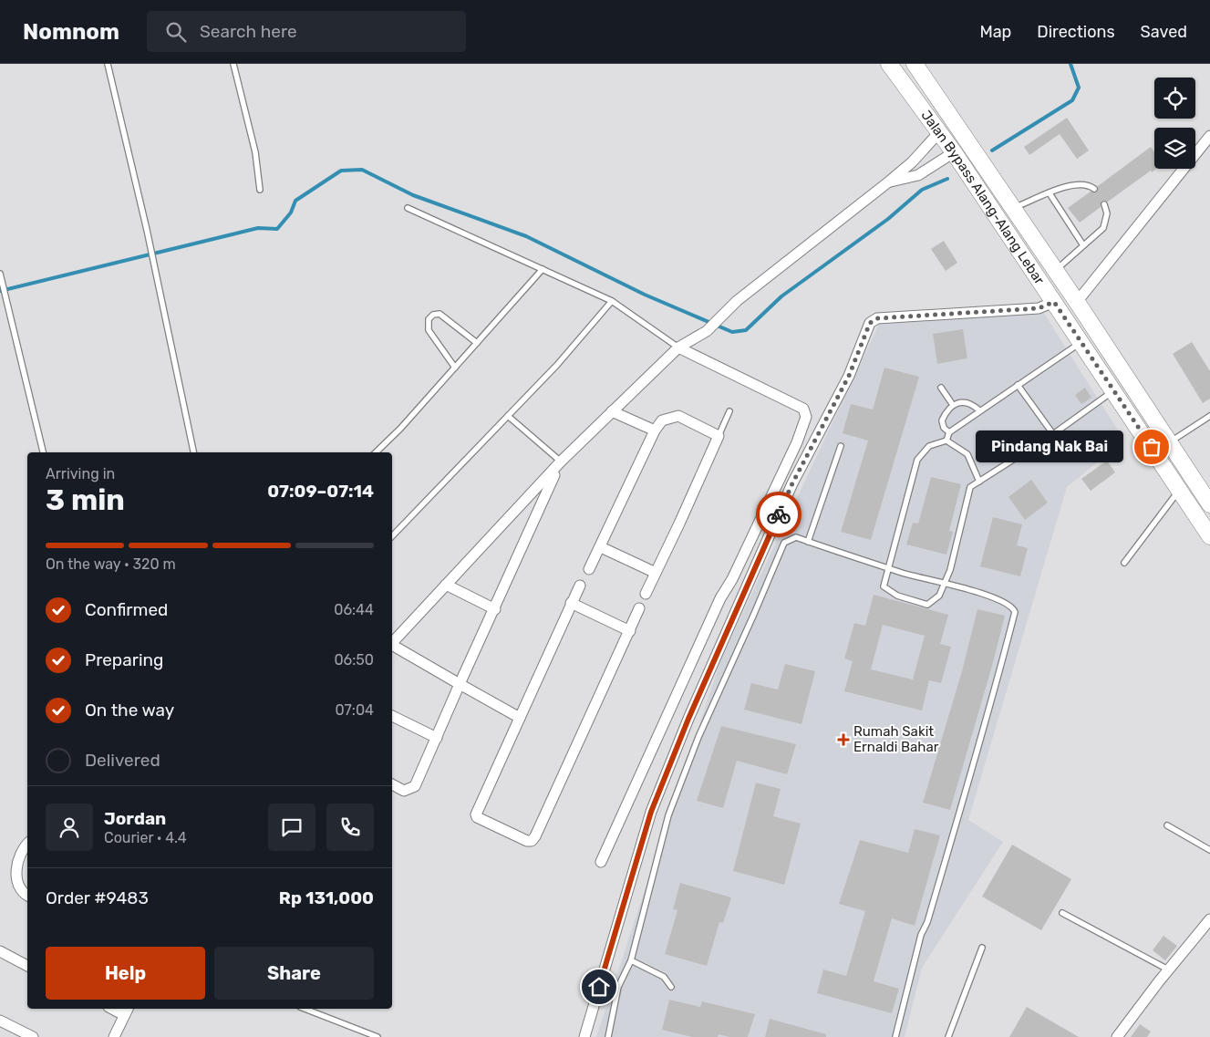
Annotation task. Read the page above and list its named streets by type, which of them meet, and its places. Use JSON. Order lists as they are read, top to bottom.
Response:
{
  "streets": {
    "highway": ["Jalan Bypass Alang-Alang Lebar"]
  },
  "places": {
    "other": ["Pindang Nak Bai"],
    "health": ["Rumah Sakit Ernaldi Bahar"]
  },
  "page": {
    "header": "Nomnom",
    "search": "Search here",
    "nav": ["Map", "Directions", "Saved"],
    "bubble": "Pindang Nak Bai",
    "heading": ["3 min", "Arriving in", "07:09–07:14"],
    "panel": [
      "Jordan",
      "Courier · 4.4",
      "Order #9483",
      "Rp 131,000"
    ],
    "bar": "On the way · 320 m",
    "list": [
      ["Confirmed", "06:44"],
      ["Preparing", "06:50"],
      ["On the way", "07:04"],
      "Delivered"
    ],
    "buttons": ["Help", "Share"]
  }
}
